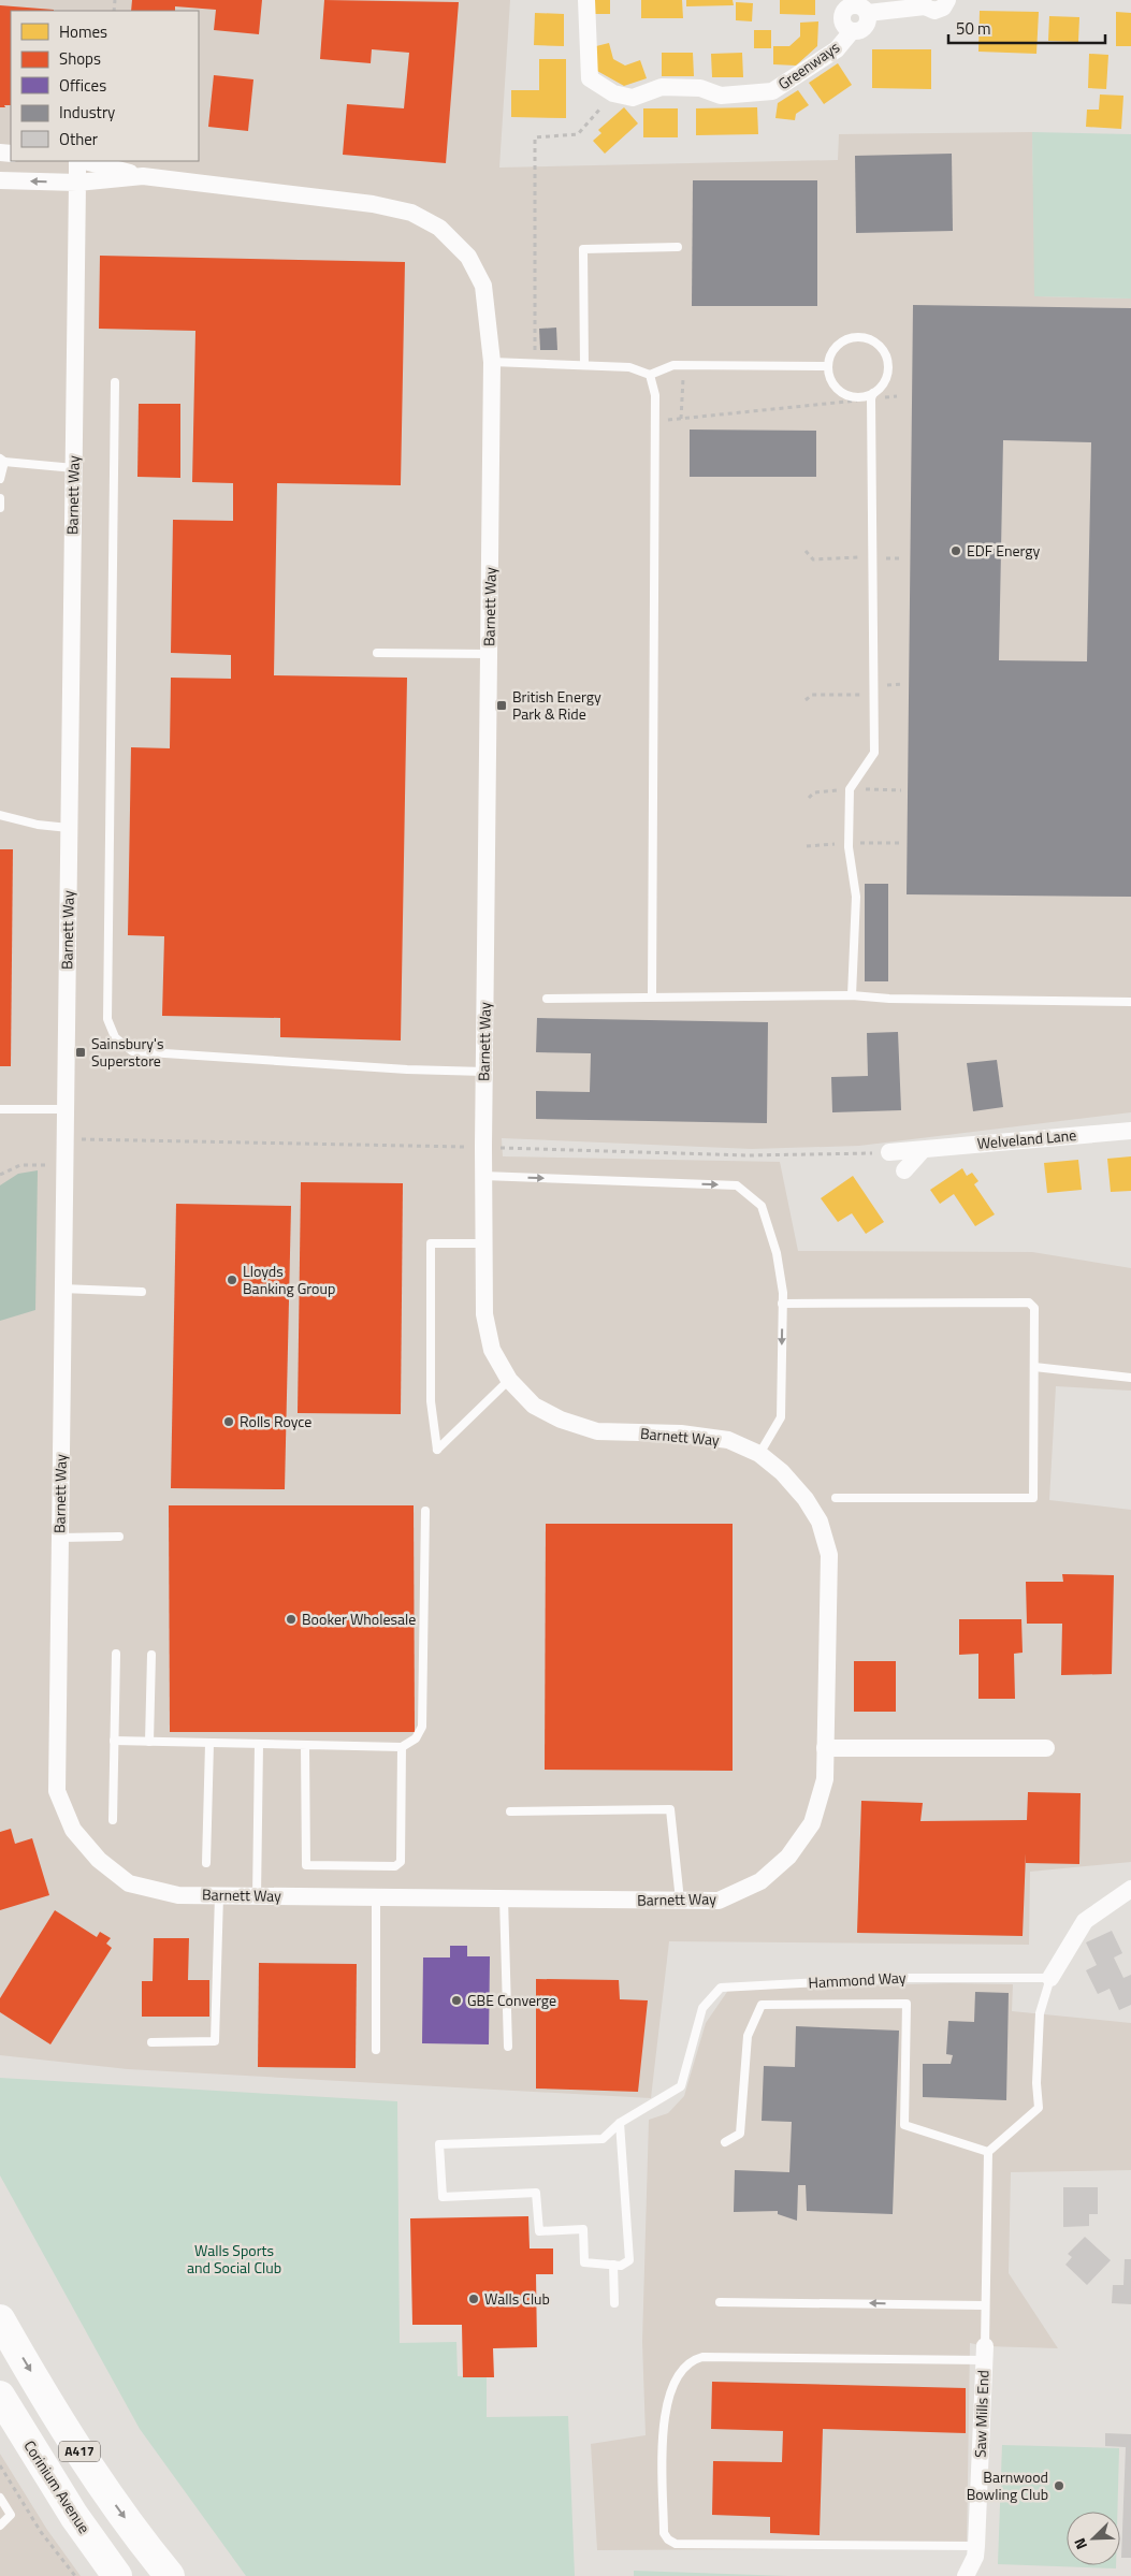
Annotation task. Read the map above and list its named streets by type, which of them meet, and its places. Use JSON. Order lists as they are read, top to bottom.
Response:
{
  "streets": {
    "highway": ["A417", "Corinium Avenue"],
    "street": [
      "Greenways",
      "Barnett Way",
      "Welveland Lane",
      "Saw Mills End"
    ],
    "lane": ["Hammond Way"]
  },
  "parks": ["Walls Sports and Social Club"],
  "places": {
    "other": [
      "EDF Energy",
      "Lloyds Banking Group",
      "Rolls Royce",
      "Booker Wholesale",
      "GBE Converge",
      "Walls Club",
      "Barnwood Bowling Club"
    ],
    "transit": ["British Energy Park & Ride", "Sainsbury's Superstore"]
  },
  "legend": [
    "Homes",
    "Shops",
    "Offices",
    "Industry",
    "Other"
  ],
  "scale_bar": "50 m",
  "north": "bottom left"
}
